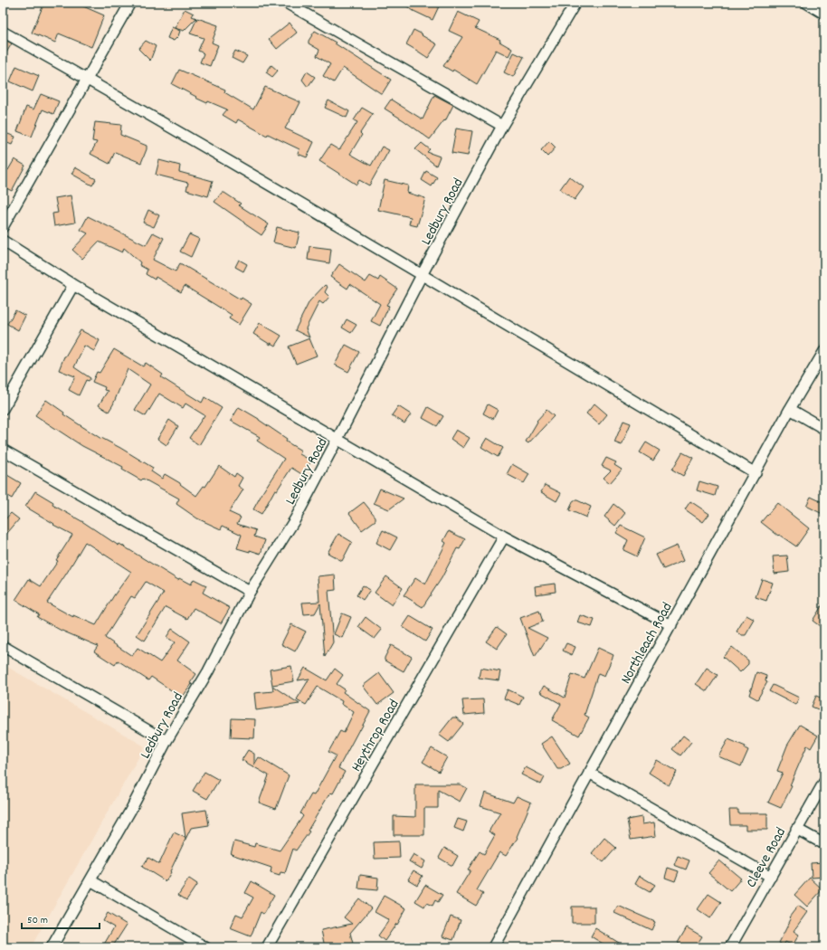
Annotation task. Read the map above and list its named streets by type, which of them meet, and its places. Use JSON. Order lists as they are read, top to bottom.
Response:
{
  "streets": {
    "street": [
      "Ledbury Road",
      "Northleach Road",
      "Heythrop Road",
      "Cleeve Road"
    ]
  },
  "scale_bar": "50 m"
}
